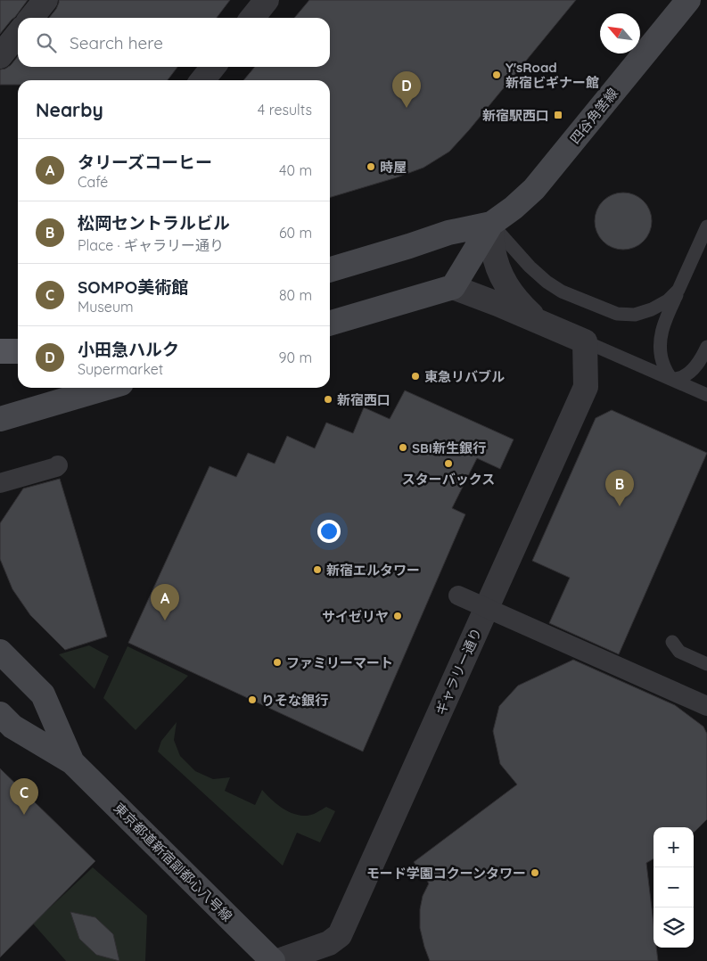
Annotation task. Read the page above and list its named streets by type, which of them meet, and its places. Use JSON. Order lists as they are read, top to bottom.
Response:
{
  "streets": {
    "main road": ["四谷角筈線", "東京都道新宿副都心八号線"],
    "street": ["ギャラリー通り"]
  },
  "places": {
    "other": [
      "Y'sRoad 新宿ビギナー館",
      "時屋",
      "東急リバブル",
      "新宿西口",
      "SBI新生銀行",
      "スターバックス",
      "新宿エルタワー",
      "サイゼリヤ",
      "ファミリーマート",
      "りそな銀行",
      "モード学園コクーンタワー"
    ],
    "transit": ["新宿駅西口"]
  },
  "north": "top left",
  "page": {
    "search": "Search here",
    "pins": [
      "D",
      "B",
      "A",
      "C"
    ],
    "heading": ["Nearby", "4 results"],
    "list": [
      {
        "mark": "A",
        "name": "タリーズコーヒー",
        "note": "Café",
        "value": "40 m"
      },
      {
        "mark": "B",
        "name": "松岡セントラルビル",
        "note": "Place · ギャラリー通り",
        "value": "60 m"
      },
      {
        "mark": "C",
        "name": "SOMPO美術館",
        "note": "Museum",
        "value": "80 m"
      },
      {
        "mark": "D",
        "name": "小田急ハルク",
        "note": "Supermarket",
        "value": "90 m"
      }
    ],
    "map_buttons": ["+", "−"]
  }
}
